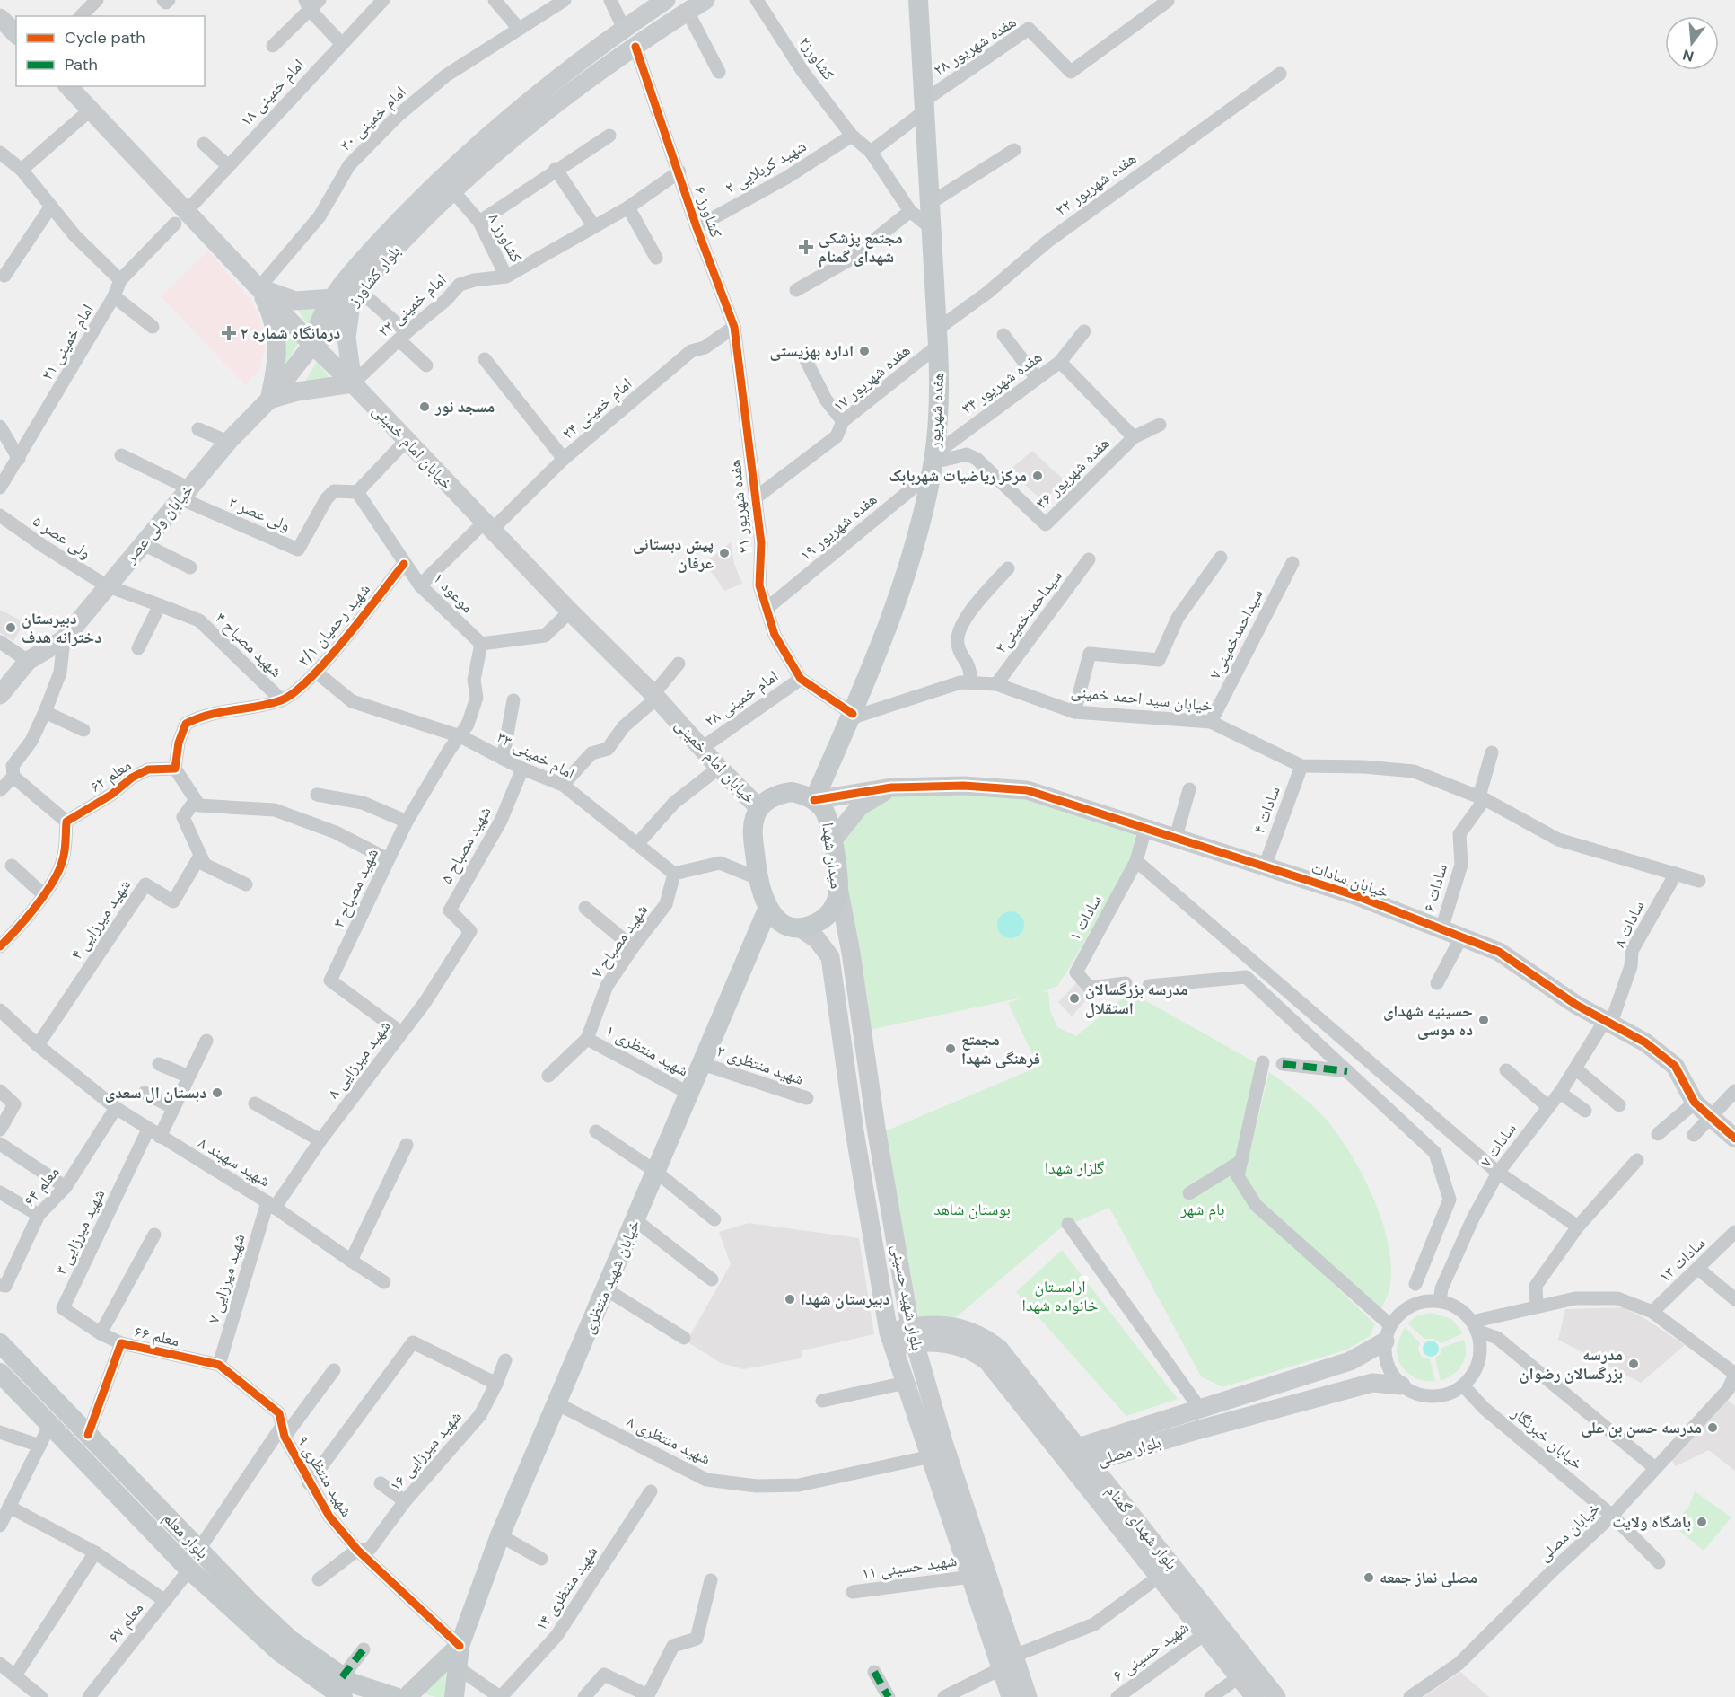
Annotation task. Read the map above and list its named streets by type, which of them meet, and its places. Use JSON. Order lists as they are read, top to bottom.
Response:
{
  "streets": {
    "main road": [
      "بلوار کشاورز",
      "هفده شهریور",
      "خیابان امام خمینی",
      "خیابان ولی عصر",
      "میدان شهدا",
      "خیابان سادات",
      "خیابان شهید منتظری",
      "بلوار شهید حسینی",
      "بلوار مصلی",
      "بلوار شهدای گمنام",
      "بلوار معلم"
    ],
    "street": [
      "هفده شهریور ۲۸",
      "کشاورز۲",
      "امام خمینی ۱۸",
      "امام خمینی ۲۰",
      "شهید کربلایی ۲",
      "هفده شهریور ۳۲",
      "کشاورز ۶",
      "کشاورز ۸",
      "امام خمینی ۲۲",
      "امام خمینی ۲۱",
      "هفده شهریور ۱۷",
      "هفده شهریور ۳۴",
      "امام خمینی ۲۴",
      "هفده شهریور ۳۶",
      "هفده شهریور ۲۱",
      "ولی عصر ۲",
      "هفده شهریور ۱۹",
      "ولی عصر ۵",
      "موعود ۱",
      "سیداحمدخمینی۳",
      "شهید رحمیان ۲/۱",
      "سیداحمدخمینی۷",
      "شهید مصباح ۴",
      "امام خمینی ۲۸",
      "خیابان سید احمد خمینی",
      "امام خمینی ۳۳",
      "معلم ۶۲",
      "سادات ۴",
      "شهید مصباح ۵",
      "شهید مصباح ۳",
      "سادات ۶",
      "سادات ۱",
      "شهید میرزایی ۴",
      "سادات ۸",
      "شهید مصباح ۷",
      "شهید منتظری ۱",
      "شهید میرزایی ۸",
      "شهید منتظری ۲",
      "سادات ۷",
      "شهید سهبند ۸",
      "معلم ۶۴",
      "شهید میرزایی ۳",
      "سادات ۱۳",
      "شهید میرزایی ۷",
      "معلم ۶۶",
      "خیابان خبرنگار",
      "شهید منتظری ۸",
      "شهید میرزایی ۱۶",
      "شهید منتظری ۹",
      "خیابان مصلی",
      "شهید حسینی ۱۱",
      "شهید منتظری ۱۴",
      "معلم ۶۷",
      "شهید حسینی ۶"
    ]
  },
  "crossings": [
    ["هفده شهریور ۲۸", "هفده شهریور"],
    ["کشاورز۲", "شهید کربلایی ۲"],
    ["کشاورز۲", "هفده شهریور"],
    ["امام خمینی ۱۸", "امام خمینی ۲۱"],
    ["امام خمینی ۱۸", "خیابان امام خمینی"],
    ["امام خمینی ۲۰", "خیابان امام خمینی"],
    ["شهید کربلایی ۲", "کشاورز ۶"],
    ["هفده شهریور ۳۲", "هفده شهریور ۱۷"],
    ["هفده شهریور ۳۲", "هفده شهریور"],
    ["کشاورز ۶", "بلوار کشاورز"],
    ["کشاورز ۶", "امام خمینی ۲۴"],
    ["کشاورز ۶", "هفده شهریور ۲۱"],
    ["کشاورز ۸", "بلوار کشاورز"],
    ["کشاورز ۸", "امام خمینی ۲۲"],
    ["بلوار کشاورز", "خیابان امام خمینی"],
    ["بلوار کشاورز", "خیابان ولی عصر"],
    ["امام خمینی ۲۲", "خیابان امام خمینی"],
    ["امام خمینی ۲۱", "خیابان امام خمینی"],
    ["هفده شهریور ۱۷", "هفده شهریور"],
    ["هفده شهریور ۱۷", "هفده شهریور ۲۱"],
    ["هفده شهریور ۳۴", "هفده شهریور"],
    ["هفده شهریور ۳۴", "هفده شهریور ۳۶"],
    ["هفده شهریور ۳۴", "هفده شهریور ۱۹"],
    ["امام خمینی ۲۴", "خیابان امام خمینی"],
    ["امام خمینی ۲۴", "موعود ۱"],
    ["هفده شهریور", "خیابان امام خمینی"],
    ["هفده شهریور", "هفده شهریور ۳۶"],
    ["هفده شهریور", "هفده شهریور ۲۱"],
    ["هفده شهریور", "هفده شهریور ۱۹"],
    ["هفده شهریور", "خیابان سید احمد خمینی"],
    ["هفده شهریور", "میدان شهدا"],
    ["هفده شهریور", "خیابان سادات"],
    ["هفده شهریور", "خیابان شهید منتظری"],
    ["هفده شهریور", "بلوار شهید حسینی"],
    ["خیابان امام خمینی", "خیابان ولی عصر"],
    ["خیابان امام خمینی", "امام خمینی ۲۸"],
    ["خیابان امام خمینی", "میدان شهدا"],
    ["خیابان امام خمینی", "خیابان سادات"],
    ["خیابان امام خمینی", "خیابان شهید منتظری"],
    ["خیابان امام خمینی", "بلوار شهید حسینی"],
    ["هفده شهریور ۳۶", "هفده شهریور ۱۹"],
    ["هفده شهریور ۲۱", "هفده شهریور ۱۹"],
    ["هفده شهریور ۲۱", "امام خمینی ۲۸"],
    ["هفده شهریور ۲۱", "خیابان سید احمد خمینی"],
    ["ولی عصر ۲", "خیابان ولی عصر"],
    ["ولی عصر ۲", "موعود ۱"],
    ["خیابان ولی عصر", "ولی عصر ۵"],
    ["ولی عصر ۵", "شهید مصباح ۴"],
    ["موعود ۱", "شهید رحمیان ۲/۱"],
    ["موعود ۱", "شهید مصباح ۳"],
    ["سیداحمدخمینی۳", "خیابان سید احمد خمینی"],
    ["شهید رحمیان ۲/۱", "شهید مصباح ۴"],
    ["شهید رحمیان ۲/۱", "امام خمینی ۳۳"],
    ["سیداحمدخمینی۷", "خیابان سید احمد خمینی"],
    ["خیابان سید احمد خمینی", "سادات ۴"],
    ["امام خمینی ۳۳", "شهید مصباح ۵"],
    ["امام خمینی ۳۳", "شهید مصباح ۳"],
    ["امام خمینی ۳۳", "شهید مصباح ۷"],
    ["سادات ۴", "خیابان سادات"],
    ["شهید مصباح ۵", "شهید میرزایی ۸"],
    ["میدان شهدا", "خیابان سادات"],
    ["میدان شهدا", "خیابان شهید منتظری"],
    ["میدان شهدا", "بلوار شهید حسینی"],
    ["خیابان سادات", "سادات ۶"],
    ["خیابان سادات", "سادات ۱"],
    ["خیابان سادات", "سادات ۸"],
    ["خیابان سادات", "سادات ۷"],
    ["خیابان سادات", "خیابان شهید منتظری"],
    ["خیابان سادات", "بلوار شهید حسینی"],
    ["شهید مصباح ۳", "شهید میرزایی ۸"],
    ["شهید میرزایی ۴", "شهید سهبند ۸"],
    ["سادات ۸", "سادات ۷"],
    ["شهید مصباح ۷", "شهید منتظری ۱"],
    ["شهید منتظری ۱", "خیابان شهید منتظری"],
    ["شهید میرزایی ۸", "شهید سهبند ۸"],
    ["شهید میرزایی ۸", "شهید میرزایی ۷"],
    ["شهید منتظری ۲", "خیابان شهید منتظری"],
    ["سادات ۷", "خیابان خبرنگار"],
    ["سادات ۷", "بلوار مصلی"],
    ["شهید سهبند ۸", "معلم ۶۴"],
    ["شهید سهبند ۸", "شهید میرزایی ۳"],
    ["شهید سهبند ۸", "شهید میرزایی ۷"],
    ["خیابان شهید منتظری", "بلوار شهید حسینی"],
    ["خیابان شهید منتظری", "شهید منتظری ۸"],
    ["خیابان شهید منتظری", "شهید منتظری ۹"],
    ["خیابان شهید منتظری", "شهید منتظری ۱۴"],
    ["شهید میرزایی ۷", "معلم ۶۶"],
    ["شهید میرزایی ۷", "شهید منتظری ۹"],
    ["بلوار شهید حسینی", "شهید منتظری ۸"],
    ["بلوار شهید حسینی", "بلوار شهدای گمنام"],
    ["بلوار شهید حسینی", "شهید حسینی ۱۱"],
    ["معلم ۶۶", "شهید منتظری ۹"],
    ["معلم ۶۶", "بلوار معلم"],
    ["خیابان خبرنگار", "بلوار مصلی"],
    ["خیابان خبرنگار", "خیابان مصلی"],
    ["شهید میرزایی ۱۶", "شهید منتظری ۹"],
    ["بلوار مصلی", "بلوار شهدای گمنام"],
    ["بلوار شهدای گمنام", "شهید حسینی ۶"],
    ["بلوار معلم", "معلم ۶۷"]
  ],
  "parks": [
    "گلزار شهدا",
    "بوستان شاهد",
    "بام شهر",
    "آرامستان خانواده شهدا"
  ],
  "places": {
    "health": ["مجتمع پزشکی شهدای گمنام", "درمانگاه شماره ۲"],
    "other": [
      "اداره بهزیستی",
      "مسجد نور",
      "مرکز ریاضیات شهربابک",
      "پیش دبستانی عرفان",
      "دبیرستان دخترانه هدف",
      "مدرسه بزرگسالان استقلال",
      "حسینیه شهدای ده موسی",
      "مجمتع فرهنگی شهدا",
      "دبستان ال سعدی",
      "دبیرستان شهدا",
      "مدرسه بزرگسالان رضوان",
      "مدرسه حسن بن علی",
      "باشگاه ولایت",
      "مصلی نماز جمعه"
    ]
  },
  "legend": ["Cycle path", "Path"],
  "north": "bottom"
}
